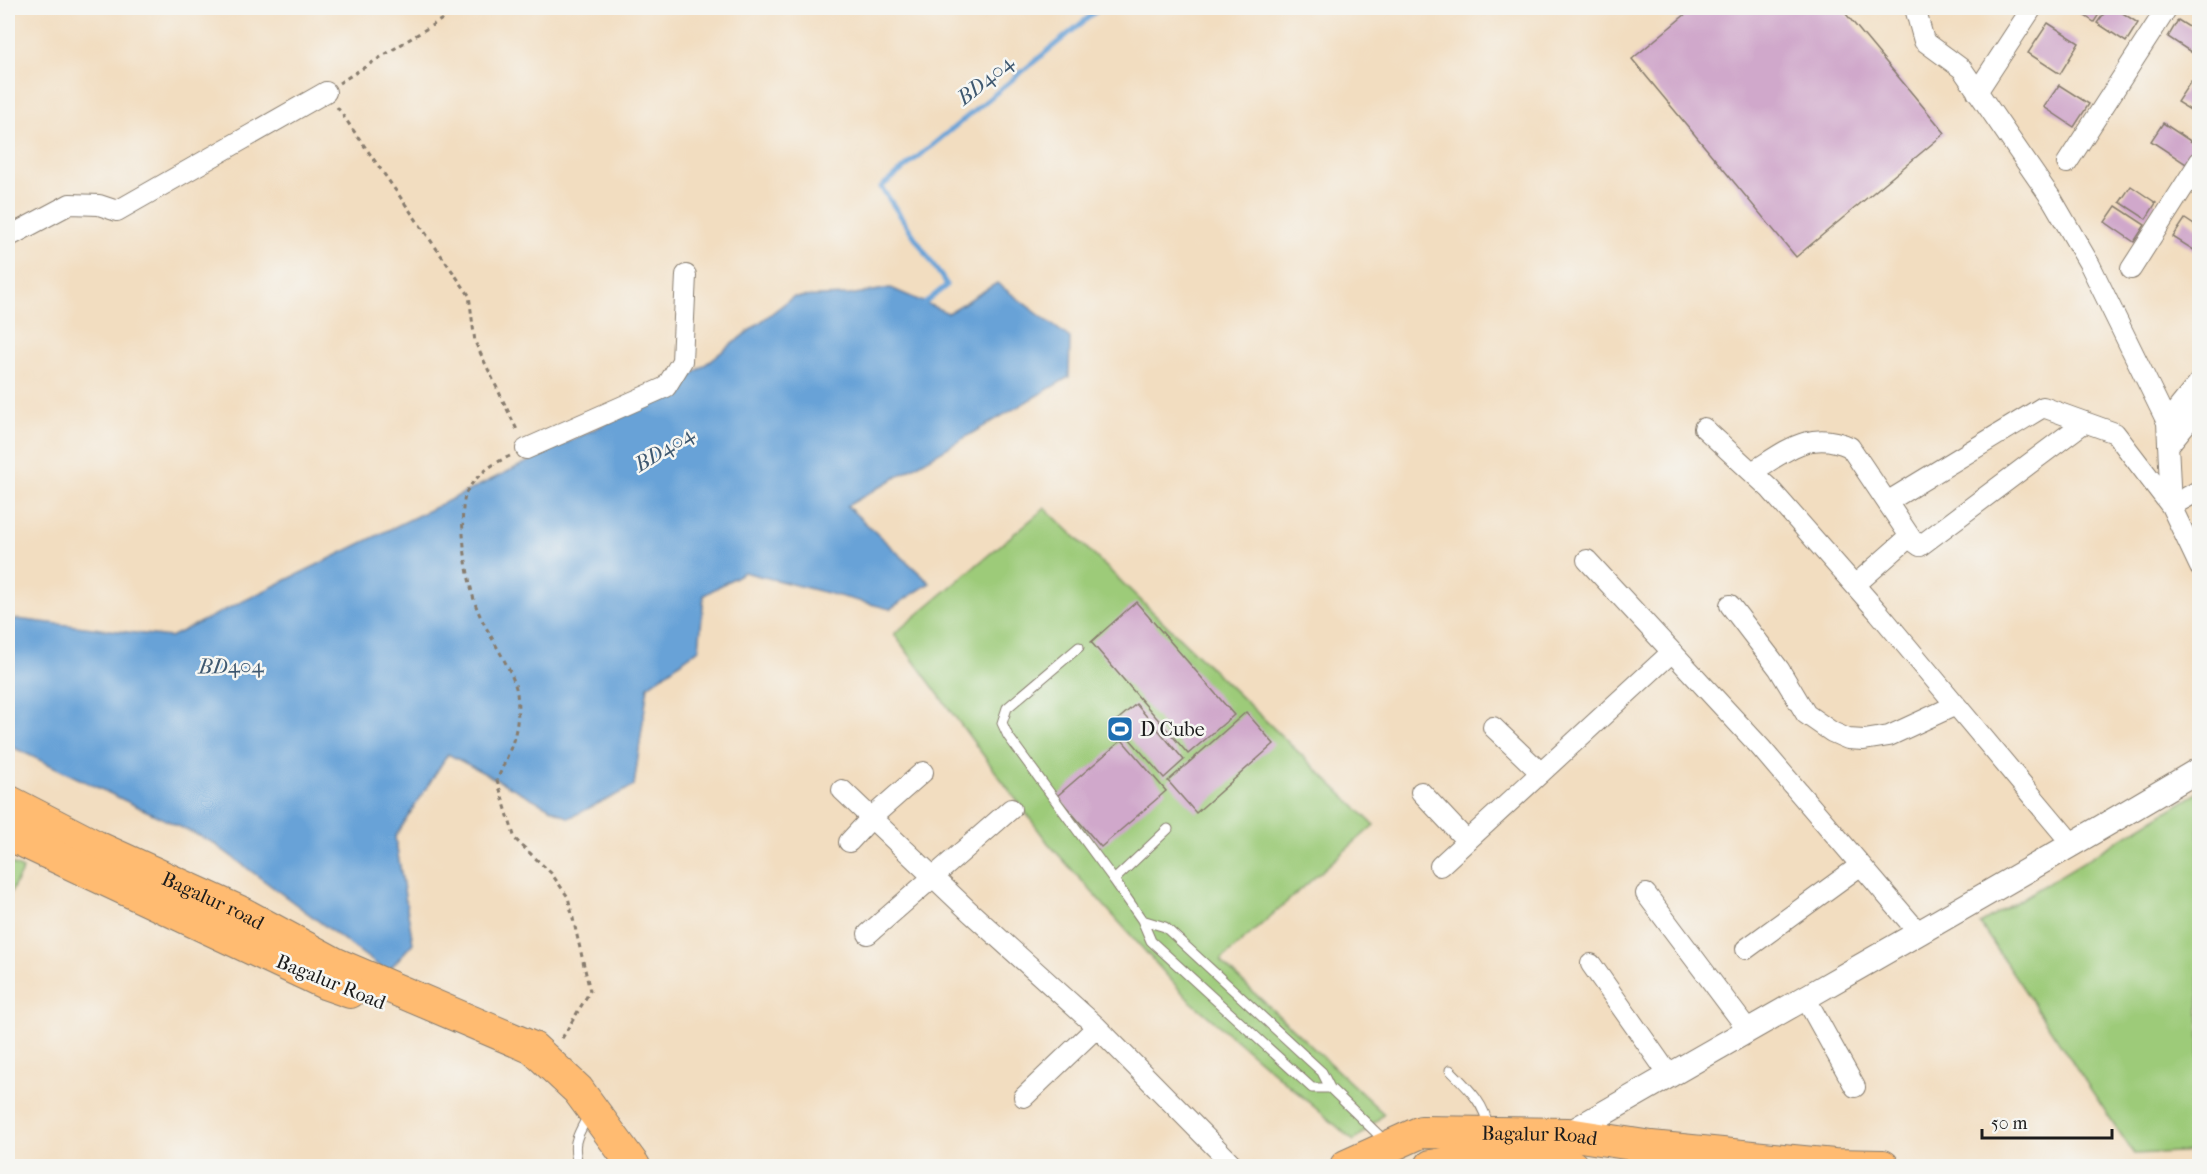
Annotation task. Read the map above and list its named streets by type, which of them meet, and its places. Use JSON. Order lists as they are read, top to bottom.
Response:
{
  "streets": {
    "main road": ["Bagalur road", "Bagalur Road"]
  },
  "crossings": [
    ["Bagalur road", "Bagalur Road"]
  ],
  "water": ["BD404"],
  "places": {
    "sports": ["D Cube"]
  },
  "scale_bar": "50 m"
}
